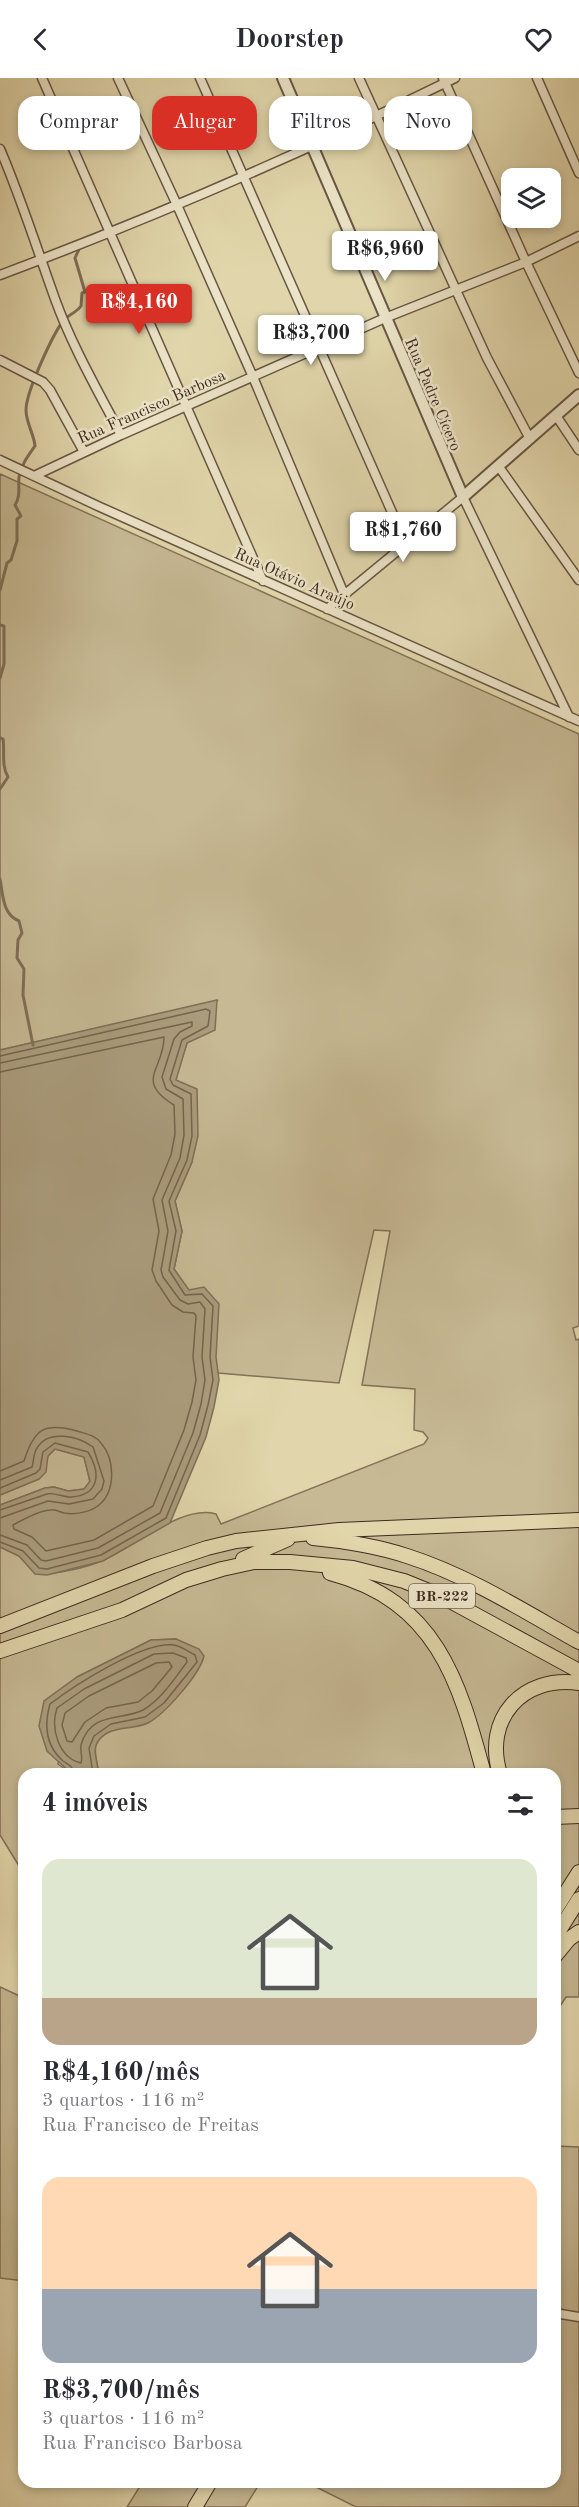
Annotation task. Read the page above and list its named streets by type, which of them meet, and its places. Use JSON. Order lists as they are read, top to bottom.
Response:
{
  "streets": {
    "highway": ["BR-222"],
    "street": ["Rua Padre Cícero", "Rua Francisco Barbosa", "Rua Otávio Araújo"]
  },
  "crossings": [
    ["Rua Padre Cícero", "Rua Francisco Barbosa"],
    ["Rua Padre Cícero", "Rua Otávio Araújo"],
    ["Rua Francisco Barbosa", "Rua Otávio Araújo"]
  ],
  "page": {
    "header": "Doorstep",
    "chip": [
      "Comprar",
      "Alugar",
      "Filtros",
      "Novo"
    ],
    "price": [
      "R$6,960",
      "R$4,160",
      "R$3,700",
      "R$1,760"
    ],
    "heading": "4 imóveis",
    "list": [
      {
        "name": "R$4,160/mês",
        "note": "3 quartos · 116 m² · Rua Francisco de Freitas"
      },
      {
        "name": "R$3,700/mês",
        "note": "3 quartos · 116 m² · Rua Francisco Barbosa"
      }
    ]
  }
}
